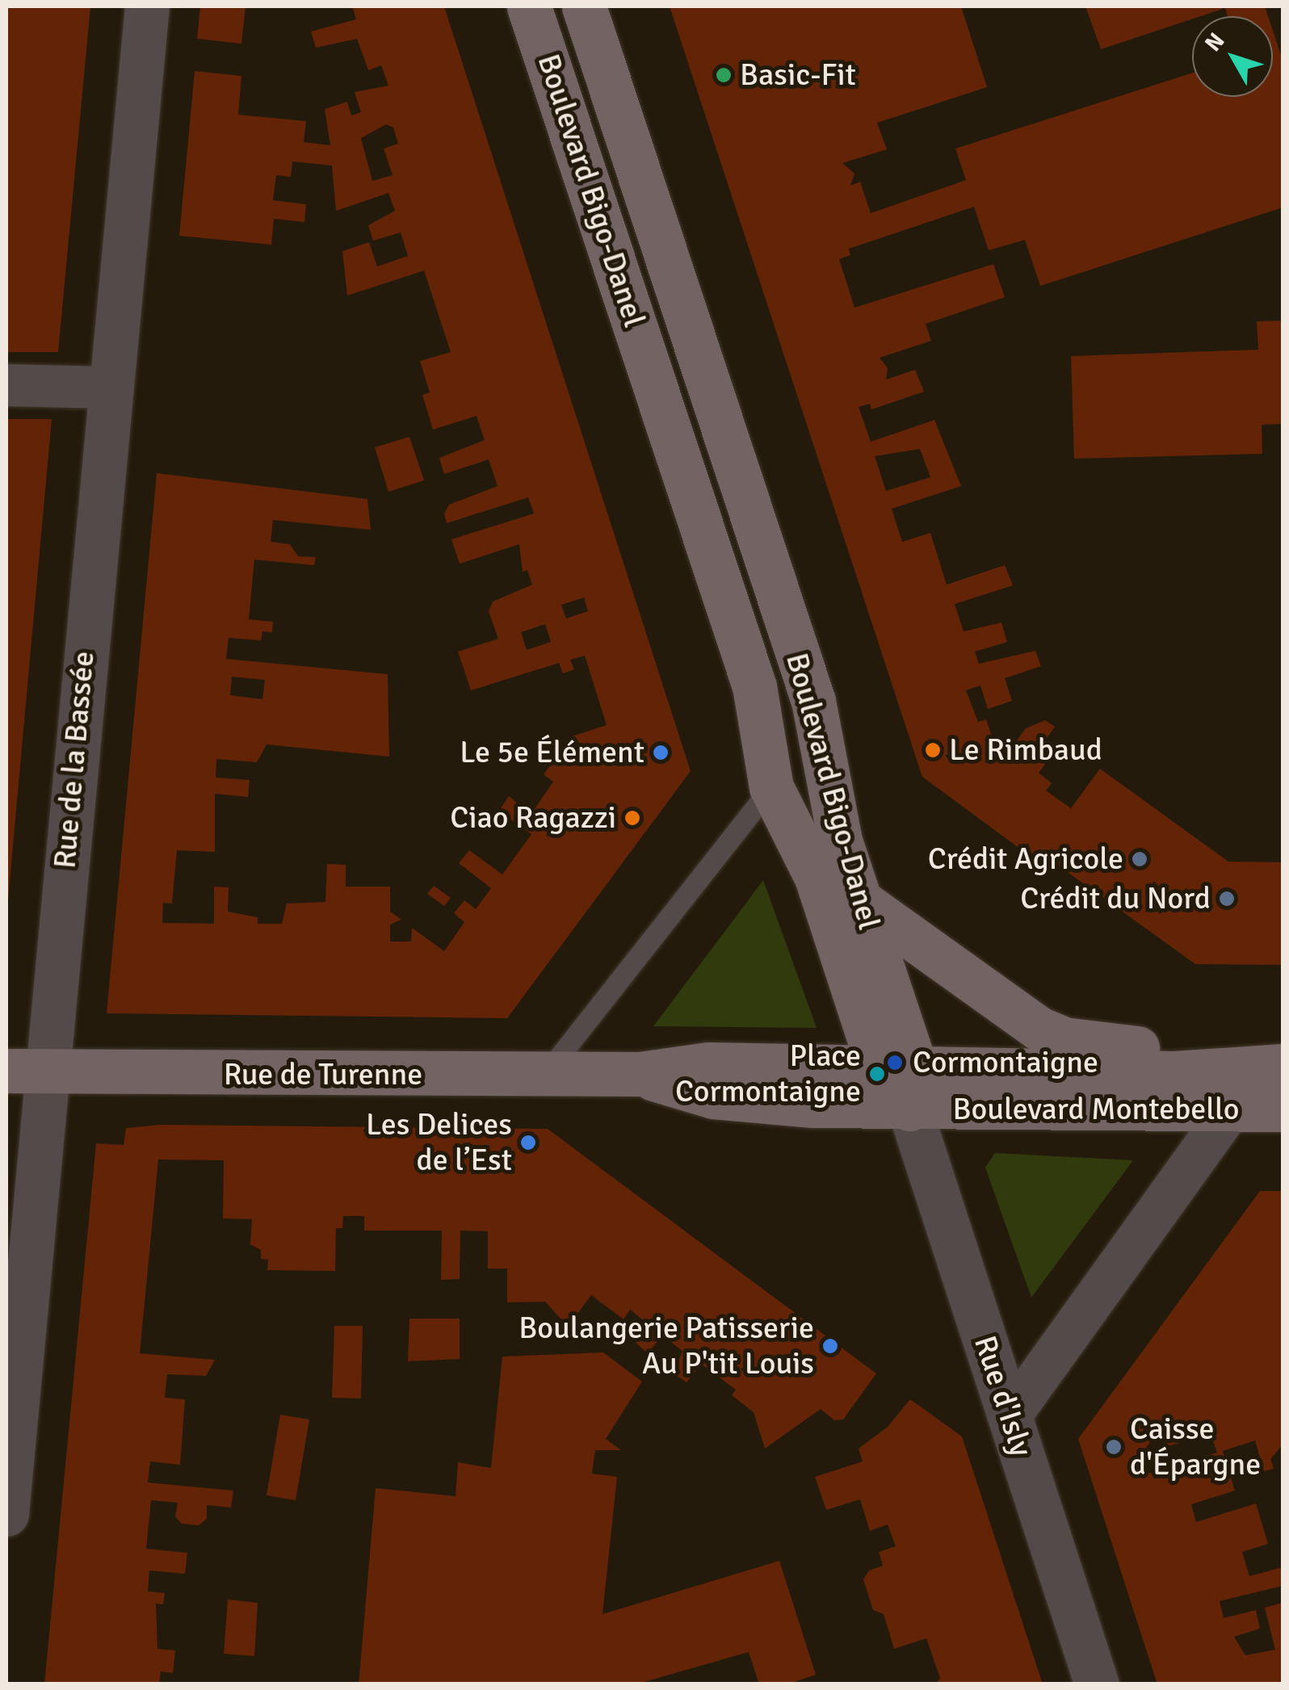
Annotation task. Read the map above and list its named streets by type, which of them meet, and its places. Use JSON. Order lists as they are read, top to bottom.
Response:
{
  "streets": {
    "main road": ["Boulevard Bigo-Danel", "Rue de Turenne", "Boulevard Montebello"],
    "street": ["Rue de la Bassée", "Rue d'Isly"]
  },
  "crossings": [
    ["Boulevard Bigo-Danel", "Rue de Turenne"],
    ["Boulevard Bigo-Danel", "Boulevard Montebello"],
    ["Boulevard Bigo-Danel", "Rue d'Isly"],
    ["Rue de la Bassée", "Rue de Turenne"],
    ["Rue de Turenne", "Boulevard Montebello"],
    ["Rue de Turenne", "Rue d'Isly"],
    ["Boulevard Montebello", "Rue d'Isly"]
  ],
  "places": [
    "Basic-Fit",
    "Le Rimbaud",
    "Le 5e Élément",
    "Ciao Ragazzi",
    "Crédit Agricole",
    "Crédit du Nord",
    "Cormontaigne",
    "Place Cormontaigne",
    "Les Delices de l’Est",
    "Boulangerie Patisserie Au P'tit Louis",
    "Caisse d'Épargne"
  ],
  "north": "top left"
}
